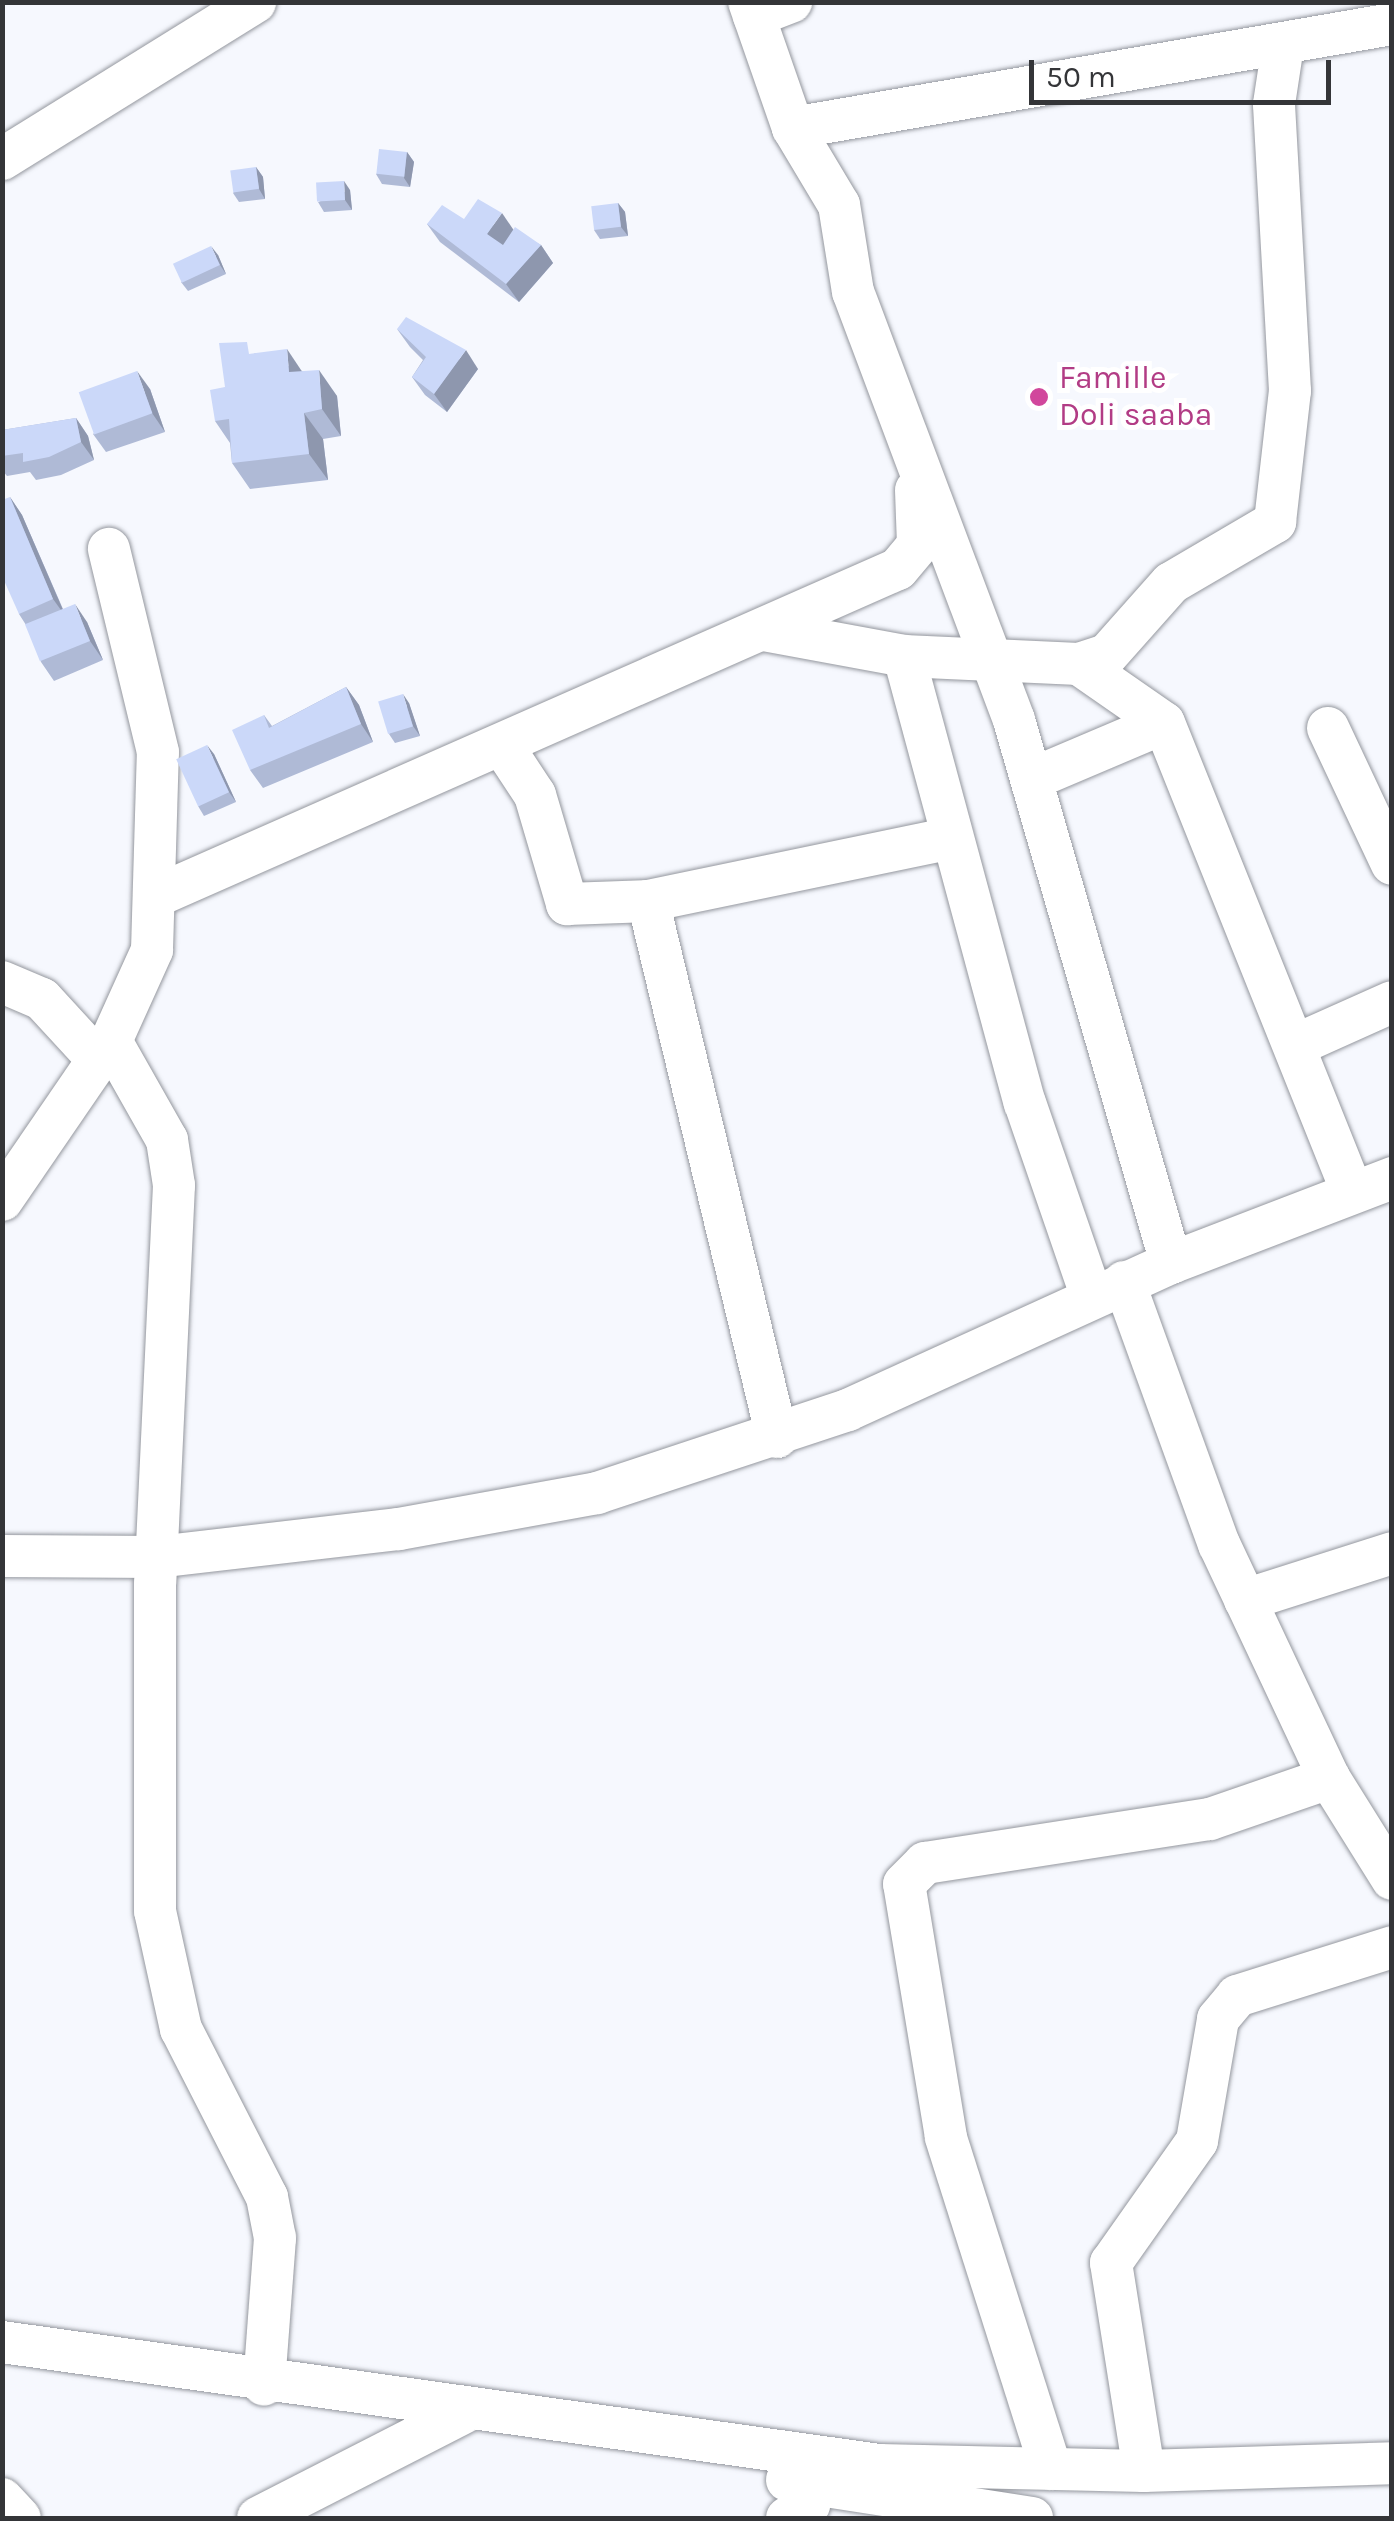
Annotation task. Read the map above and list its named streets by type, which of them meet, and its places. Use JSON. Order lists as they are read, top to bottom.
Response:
{
  "places": ["Famille Doli saaba"],
  "scale_bar": "50 m"
}
